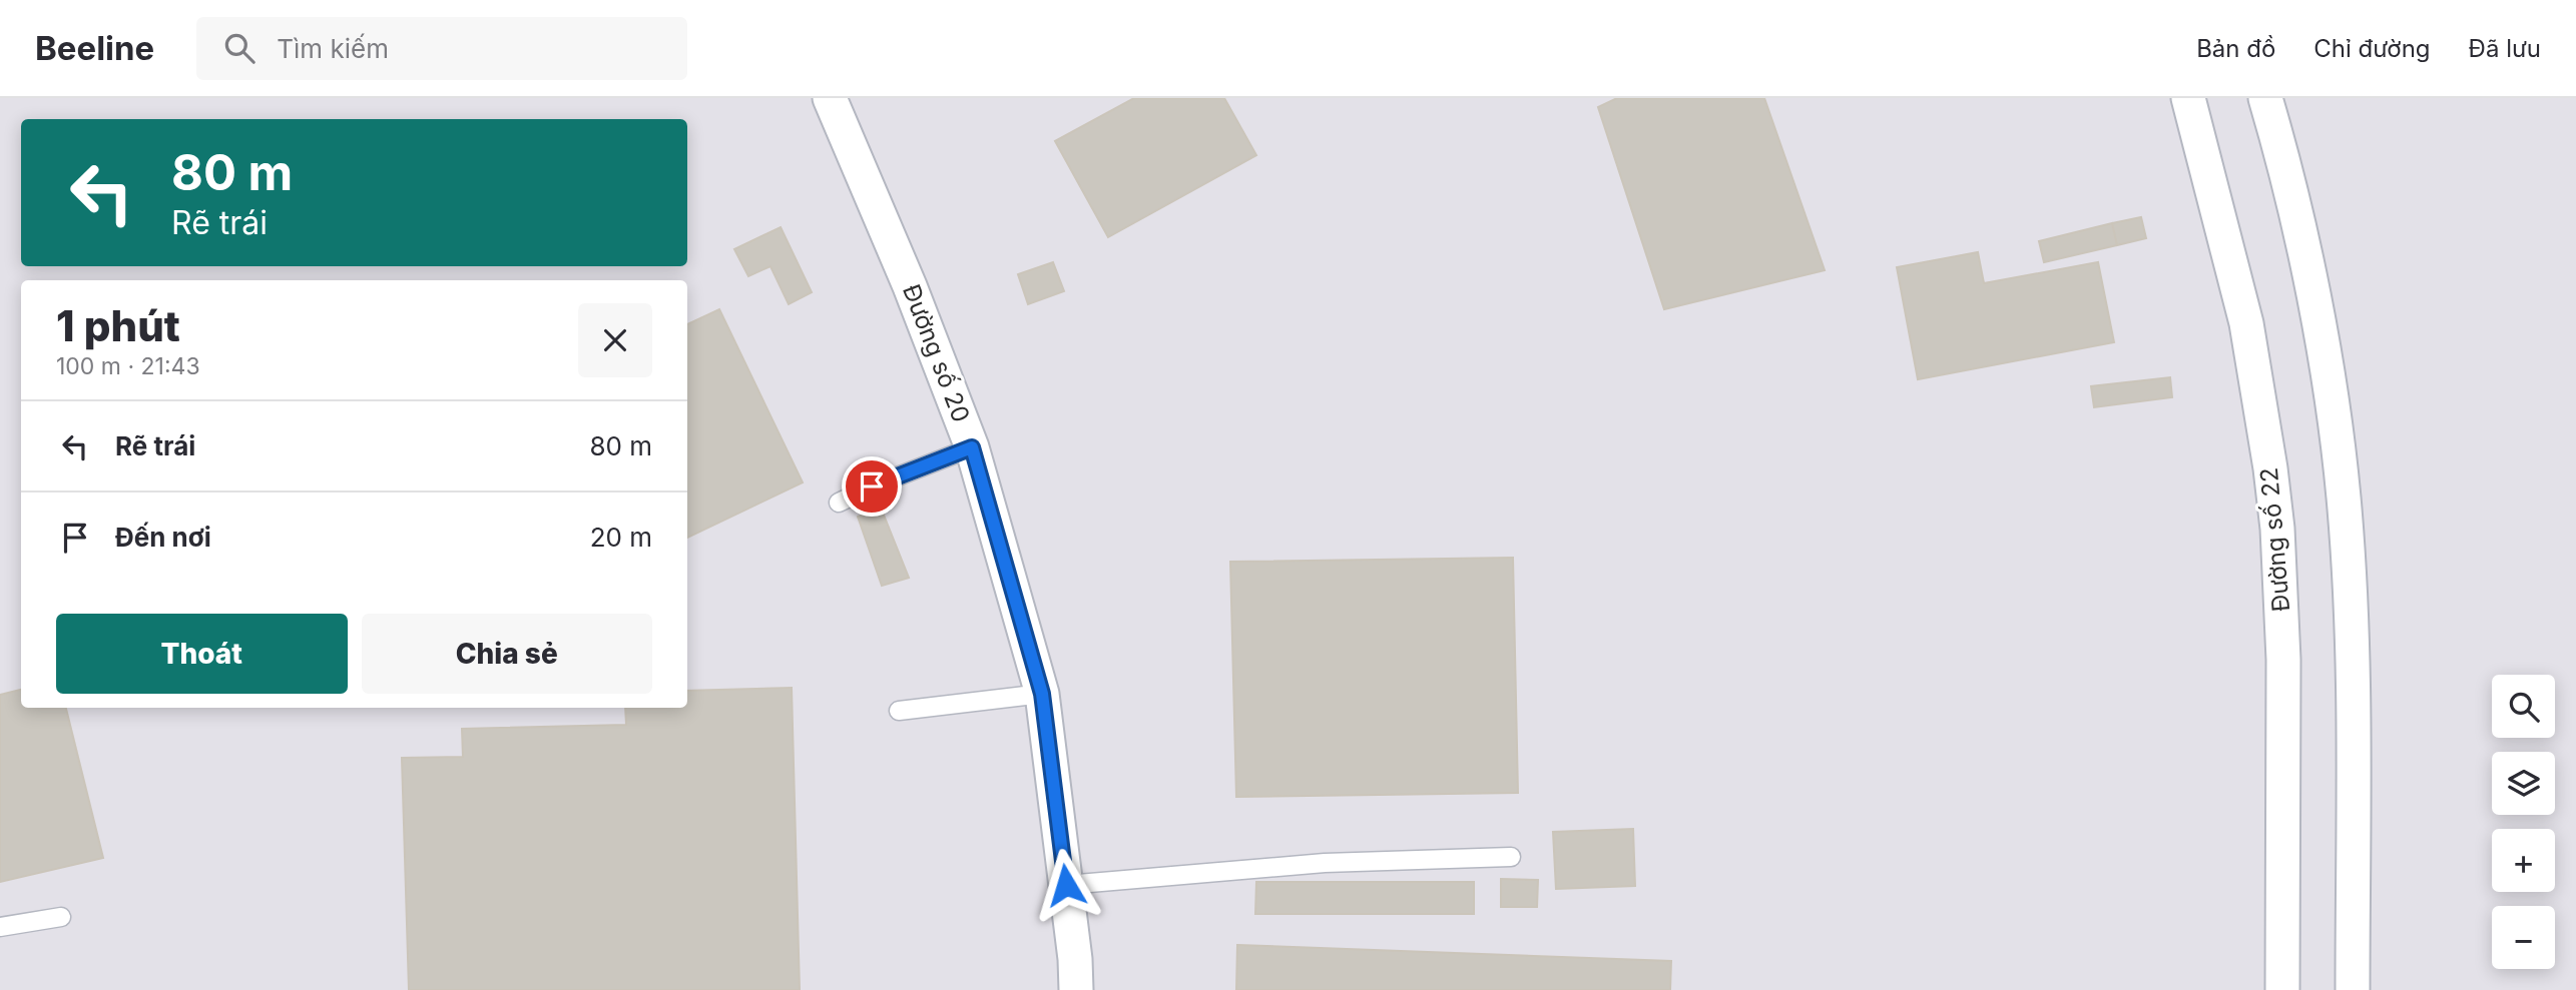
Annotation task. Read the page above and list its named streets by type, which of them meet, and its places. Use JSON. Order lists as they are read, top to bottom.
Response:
{
  "streets": {
    "street": ["Đường số 20", "Đường số 22"]
  },
  "page": {
    "header": "Beeline",
    "search": "Tìm kiếm",
    "nav": ["Bản đồ", "Chỉ đường", "Đã lưu"],
    "turn": ["80 m", "Rẽ trái"],
    "heading": ["1 phút", "100 m · 21:43"],
    "list": [
      {
        "name": "Rẽ trái",
        "value": "80 m"
      },
      {
        "name": "Đến nơi",
        "value": "20 m"
      }
    ],
    "buttons": ["Thoát", "Chia sẻ"],
    "map_buttons": ["+", "−"]
  }
}
